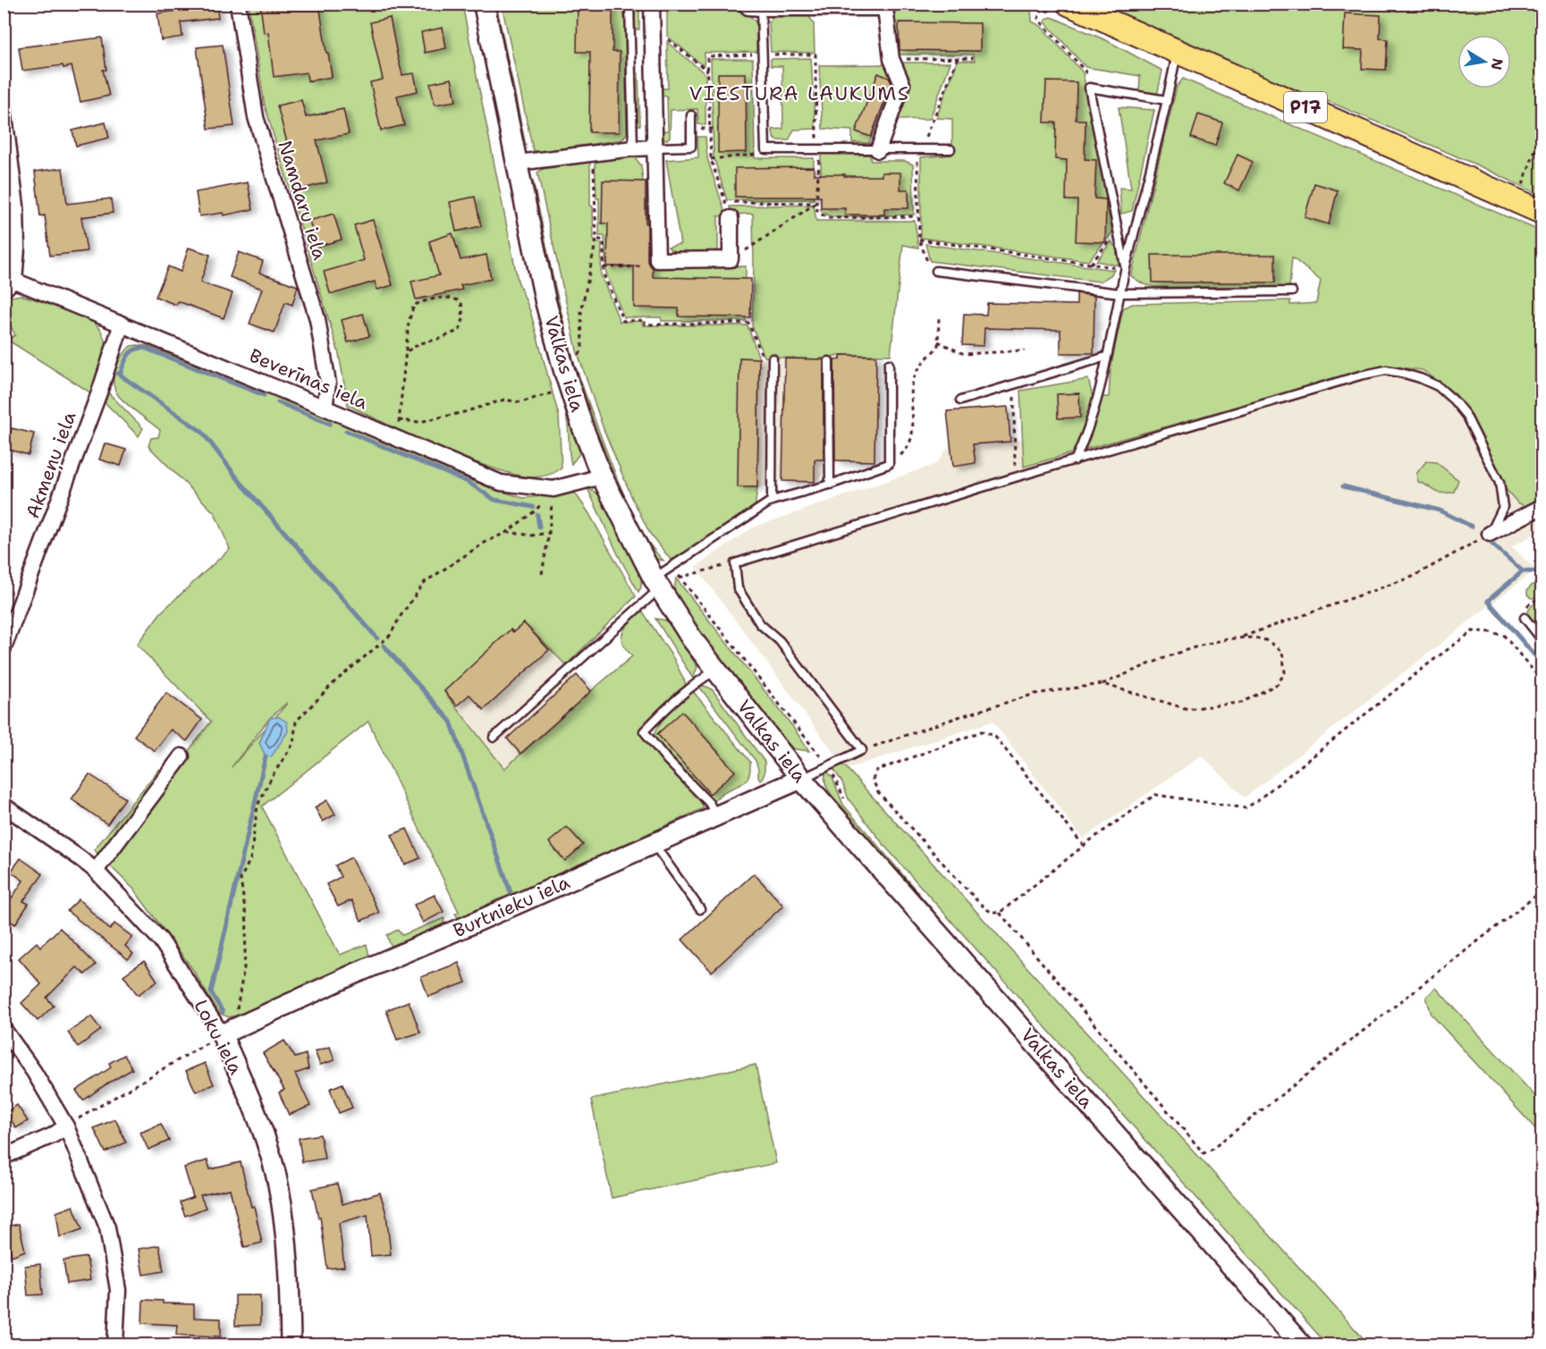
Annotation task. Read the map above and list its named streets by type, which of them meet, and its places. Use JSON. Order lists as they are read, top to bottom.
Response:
{
  "streets": {
    "main road": ["P17", "Valkas iela"],
    "street": [
      "Namdaru iela",
      "Beverīnas iela",
      "Akmeņu iela",
      "Burtnieku iela",
      "Loku iela"
    ]
  },
  "crossings": [
    ["Namdaru iela", "Beverīnas iela"],
    ["Valkas iela", "Beverīnas iela"],
    ["Valkas iela", "Burtnieku iela"],
    ["Beverīnas iela", "Akmeņu iela"],
    ["Burtnieku iela", "Loku iela"]
  ],
  "districts": ["VIESTURA LAUKUMS"],
  "north": "right"
}
